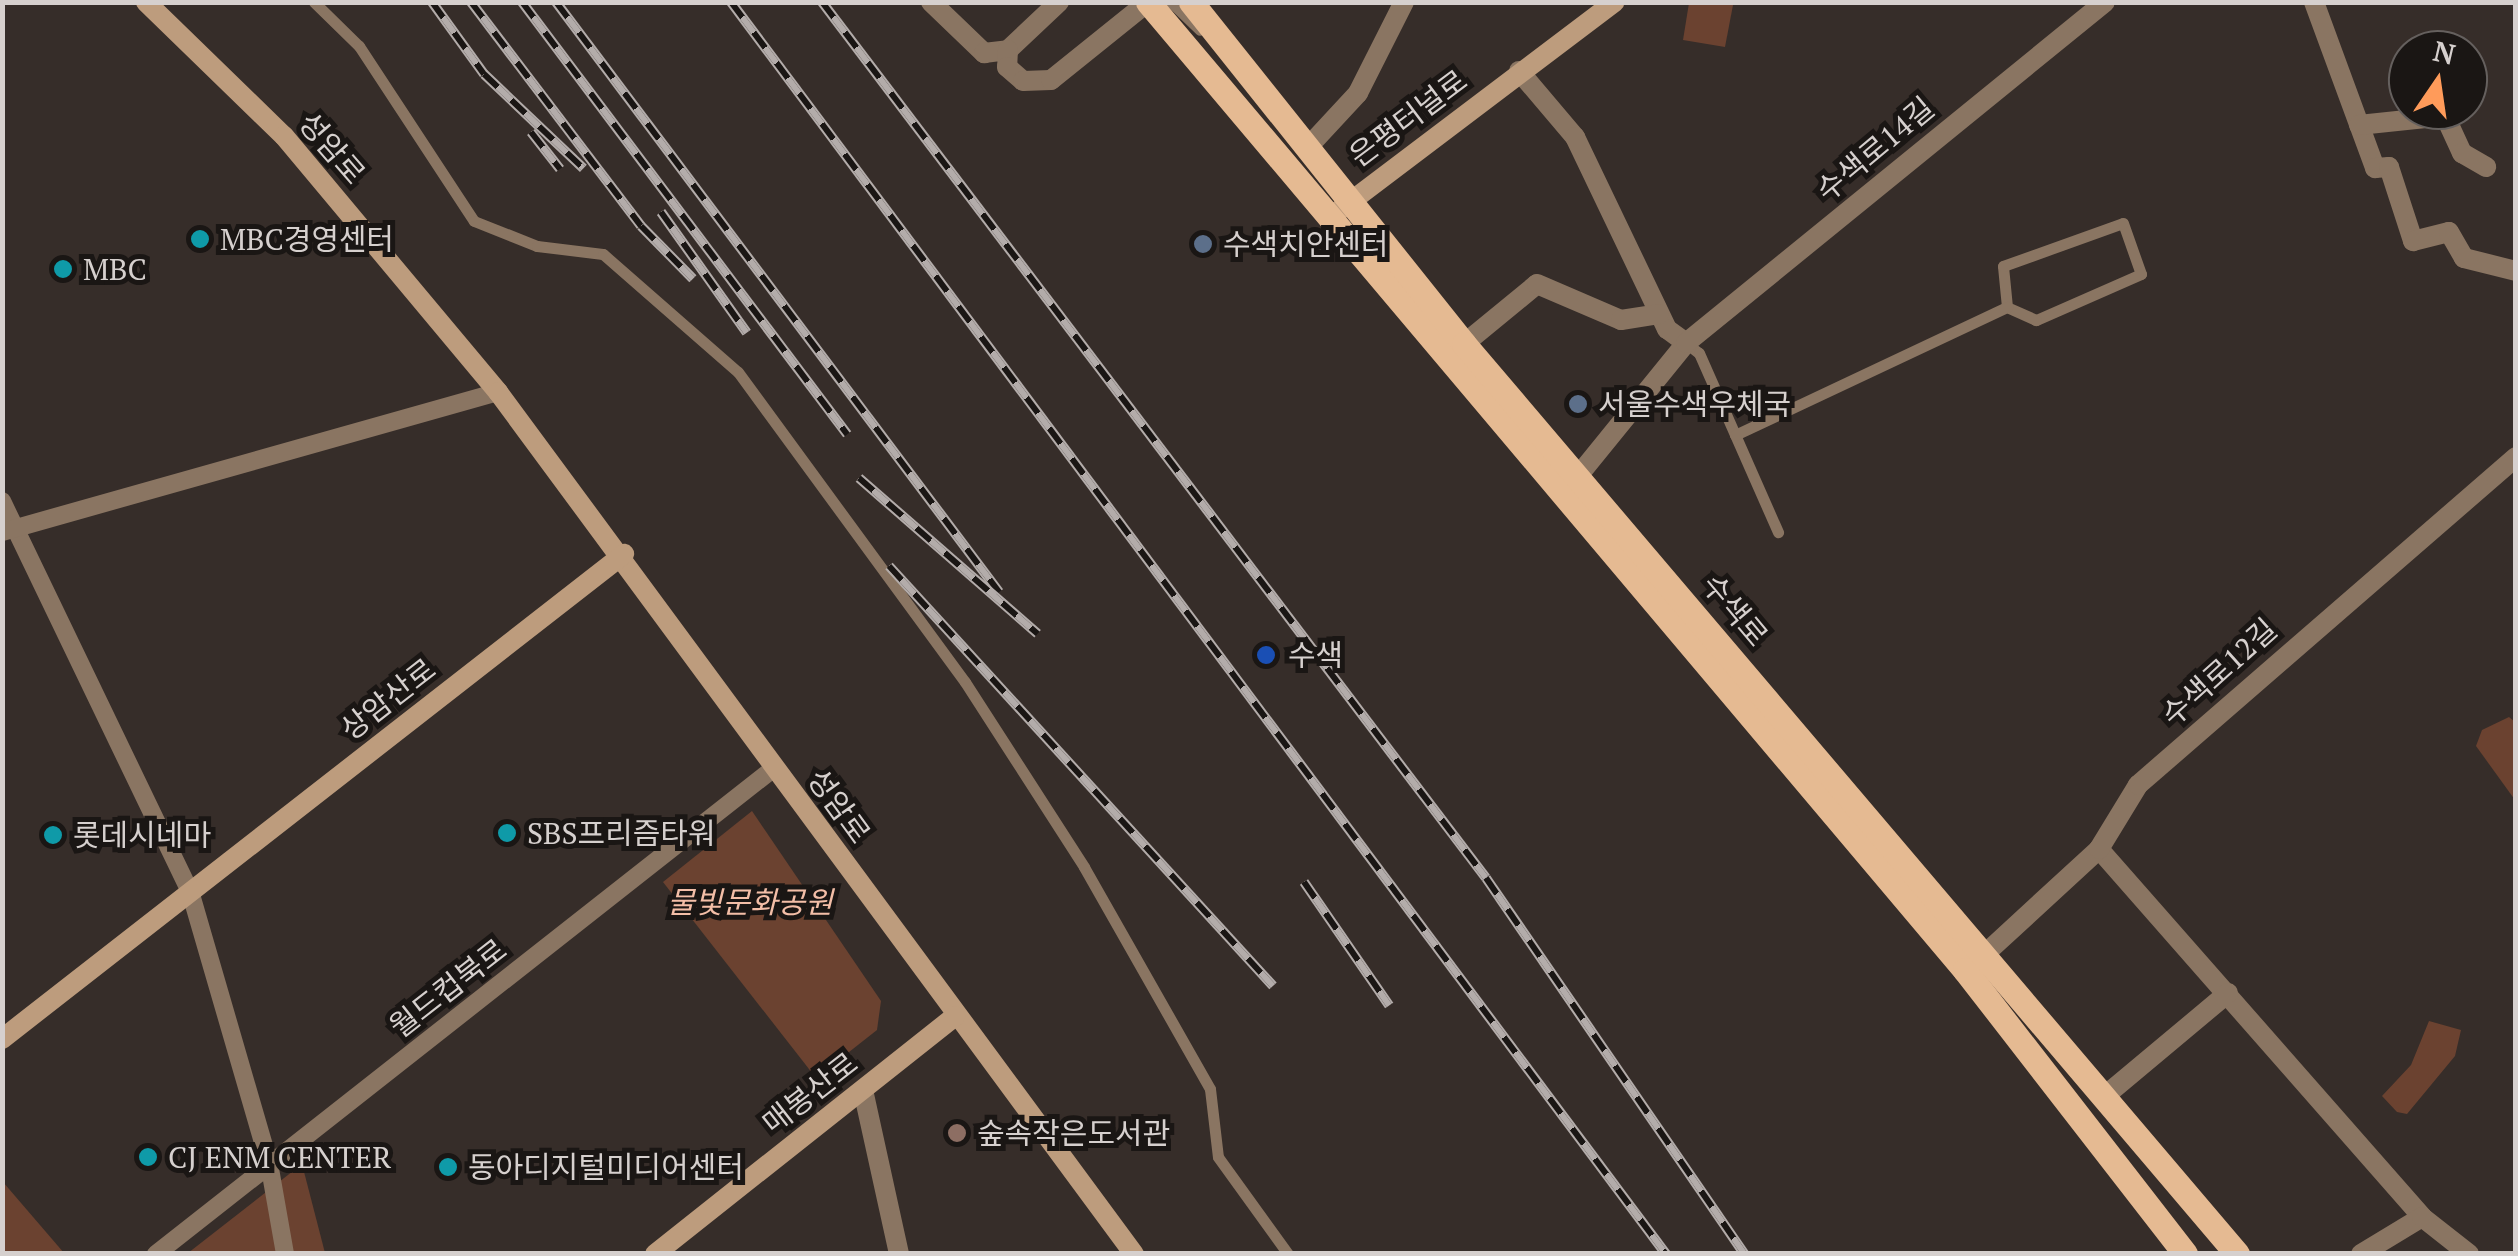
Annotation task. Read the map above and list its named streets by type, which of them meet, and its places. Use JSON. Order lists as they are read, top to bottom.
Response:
{
  "streets": {
    "main road": [
      "은평터널로",
      "성암로",
      "수색로",
      "상암산로",
      "매봉산로"
    ],
    "street": ["수색로14길", "수색로12길", "월드컵북로"]
  },
  "crossings": [
    ["은평터널로", "수색로"],
    ["성암로", "상암산로"],
    ["성암로", "월드컵북로"],
    ["성암로", "매봉산로"],
    ["수색로14길", "수색로"],
    ["수색로", "수색로12길"]
  ],
  "parks": ["물빛문화공원"],
  "places": [
    "MBC경영센터",
    "수색치안센터",
    "MBC",
    "서울수색우체국",
    "수색",
    "SBS프리즘타워",
    "롯데시네마",
    "숲속작은도서관",
    "CJ ENM CENTER",
    "동아디지털미디어센터"
  ],
  "north": "top"
}
